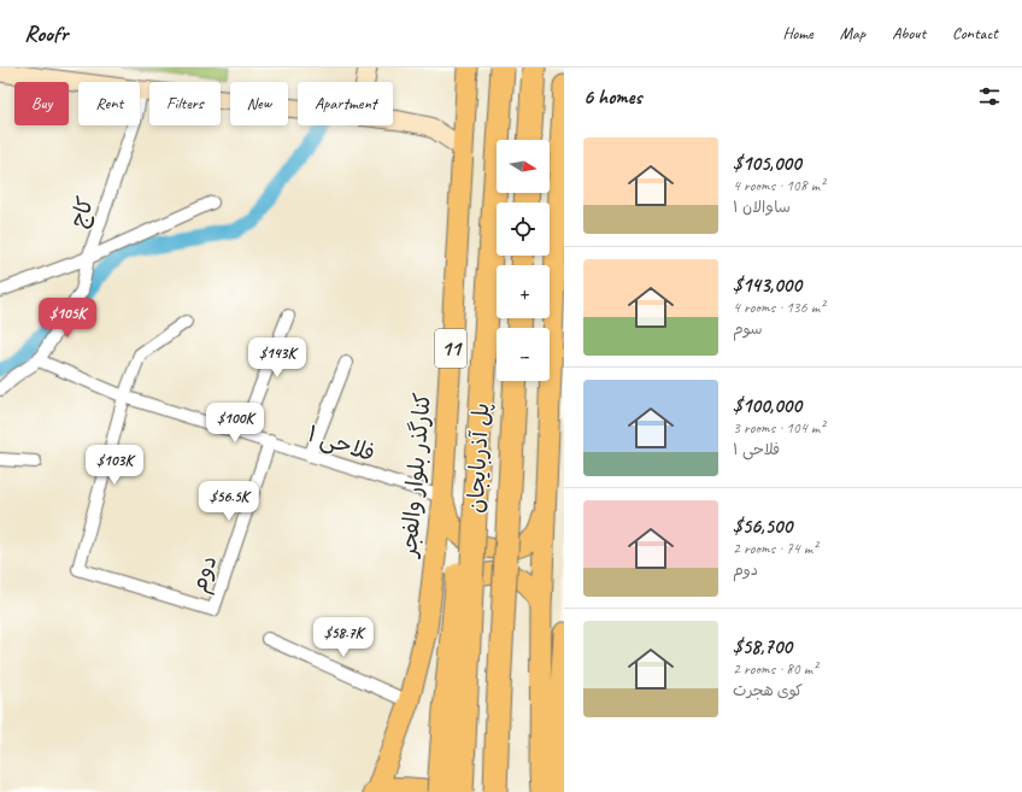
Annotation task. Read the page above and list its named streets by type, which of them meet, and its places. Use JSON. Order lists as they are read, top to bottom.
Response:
{
  "streets": {
    "highway": ["پل آذربایجان"],
    "main road": ["11", "کنارگذر بلوار والفجر"],
    "street": ["کاج", "فلاحی ۱", "دوم"]
  },
  "crossings": [
    ["11", "کنارگذر بلوار والفجر"],
    ["فلاحی ۱", "کنارگذر بلوار والفجر"],
    ["فلاحی ۱", "دوم"]
  ],
  "north": "right",
  "page": {
    "header": "Roofr",
    "nav": [
      "Home",
      "Map",
      "About",
      "Contact"
    ],
    "heading": "6 homes",
    "chip": [
      "Buy",
      "Rent",
      "Filters",
      "New",
      "Apartment"
    ],
    "list": [
      {
        "name": "$105,000",
        "note": "4 rooms · 108 m² · ساوالان ۱"
      },
      {
        "name": "$143,000",
        "note": "4 rooms · 136 m² · سوم"
      },
      {
        "name": "$100,000",
        "note": "3 rooms · 104 m² · فلاحی ۱"
      },
      {
        "name": "$56,500",
        "note": "2 rooms · 74 m² · دوم"
      },
      {
        "name": "$58,700",
        "note": "2 rooms · 80 m² · کوی هجرت"
      }
    ],
    "map_buttons": ["+", "−"],
    "price": [
      "$105K",
      "$143K",
      "$100K",
      "$103K",
      "$56.5K",
      "$58.7K"
    ]
  }
}
